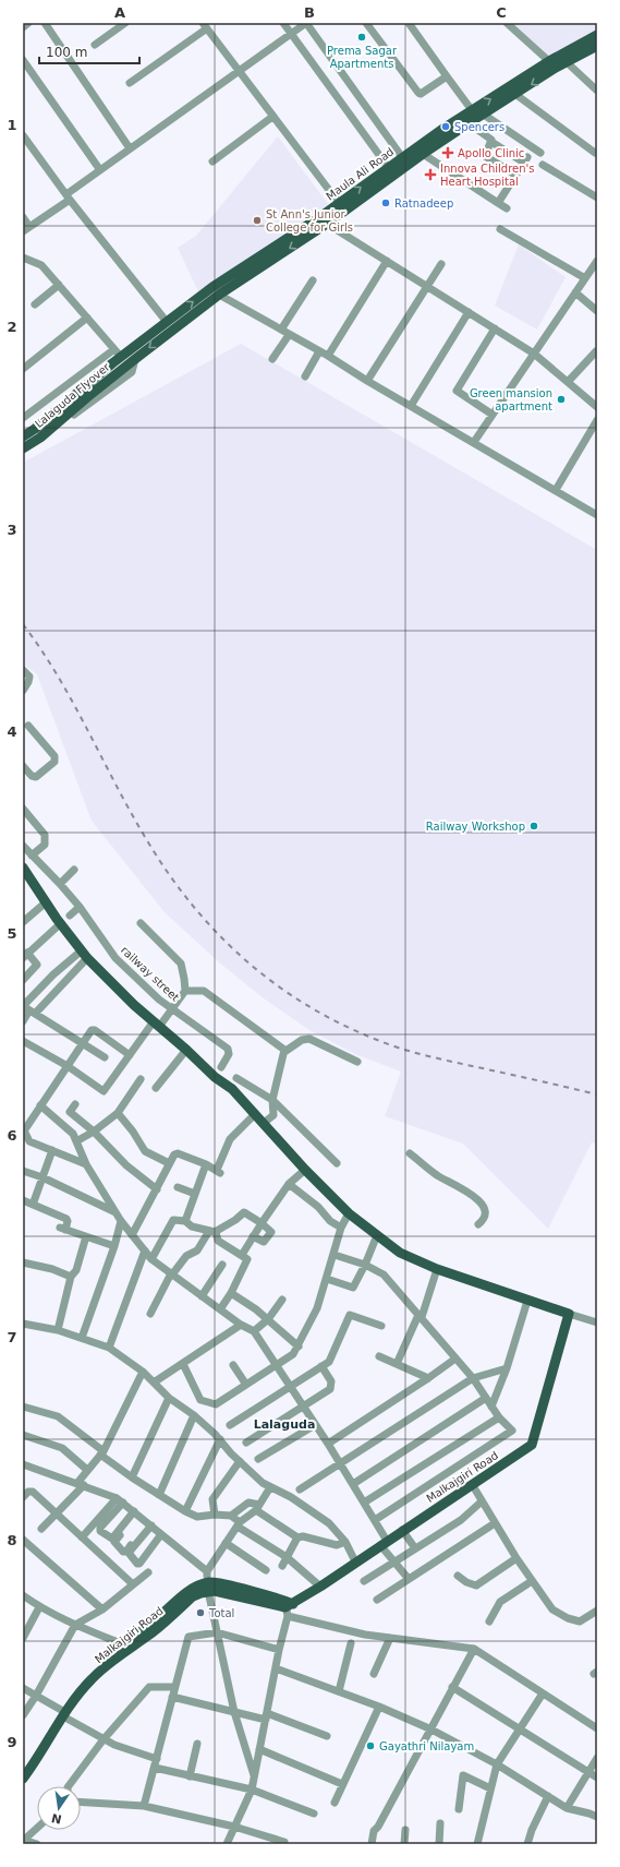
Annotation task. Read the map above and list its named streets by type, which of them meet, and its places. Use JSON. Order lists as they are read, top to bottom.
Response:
{
  "streets": {
    "main road": ["Maula Ali Road", "Lalaguda Flyover", "Malkajgiri Road"],
    "street": ["railway street"]
  },
  "crossings": [
    ["Maula Ali Road", "Lalaguda Flyover"]
  ],
  "districts": ["Lalaguda"],
  "places": {
    "other": [
      "Prema Sagar Apartments",
      "Spencers",
      "Ratnadeep",
      "St Ann's Junior College for Girls",
      "Green mansion apartment",
      "Railway Workshop",
      "Total",
      "Gayathri Nilayam"
    ],
    "health": ["Apollo Clinic", "Innova Children's Heart Hospital"]
  },
  "scale_bar": "100 m",
  "north": "bottom",
  "grid": {
    "columns": ["A", "B", "C"],
    "rows": [
      "1",
      "2",
      "3",
      "4",
      "5",
      "6",
      "7",
      "8",
      "9"
    ]
  }
}
